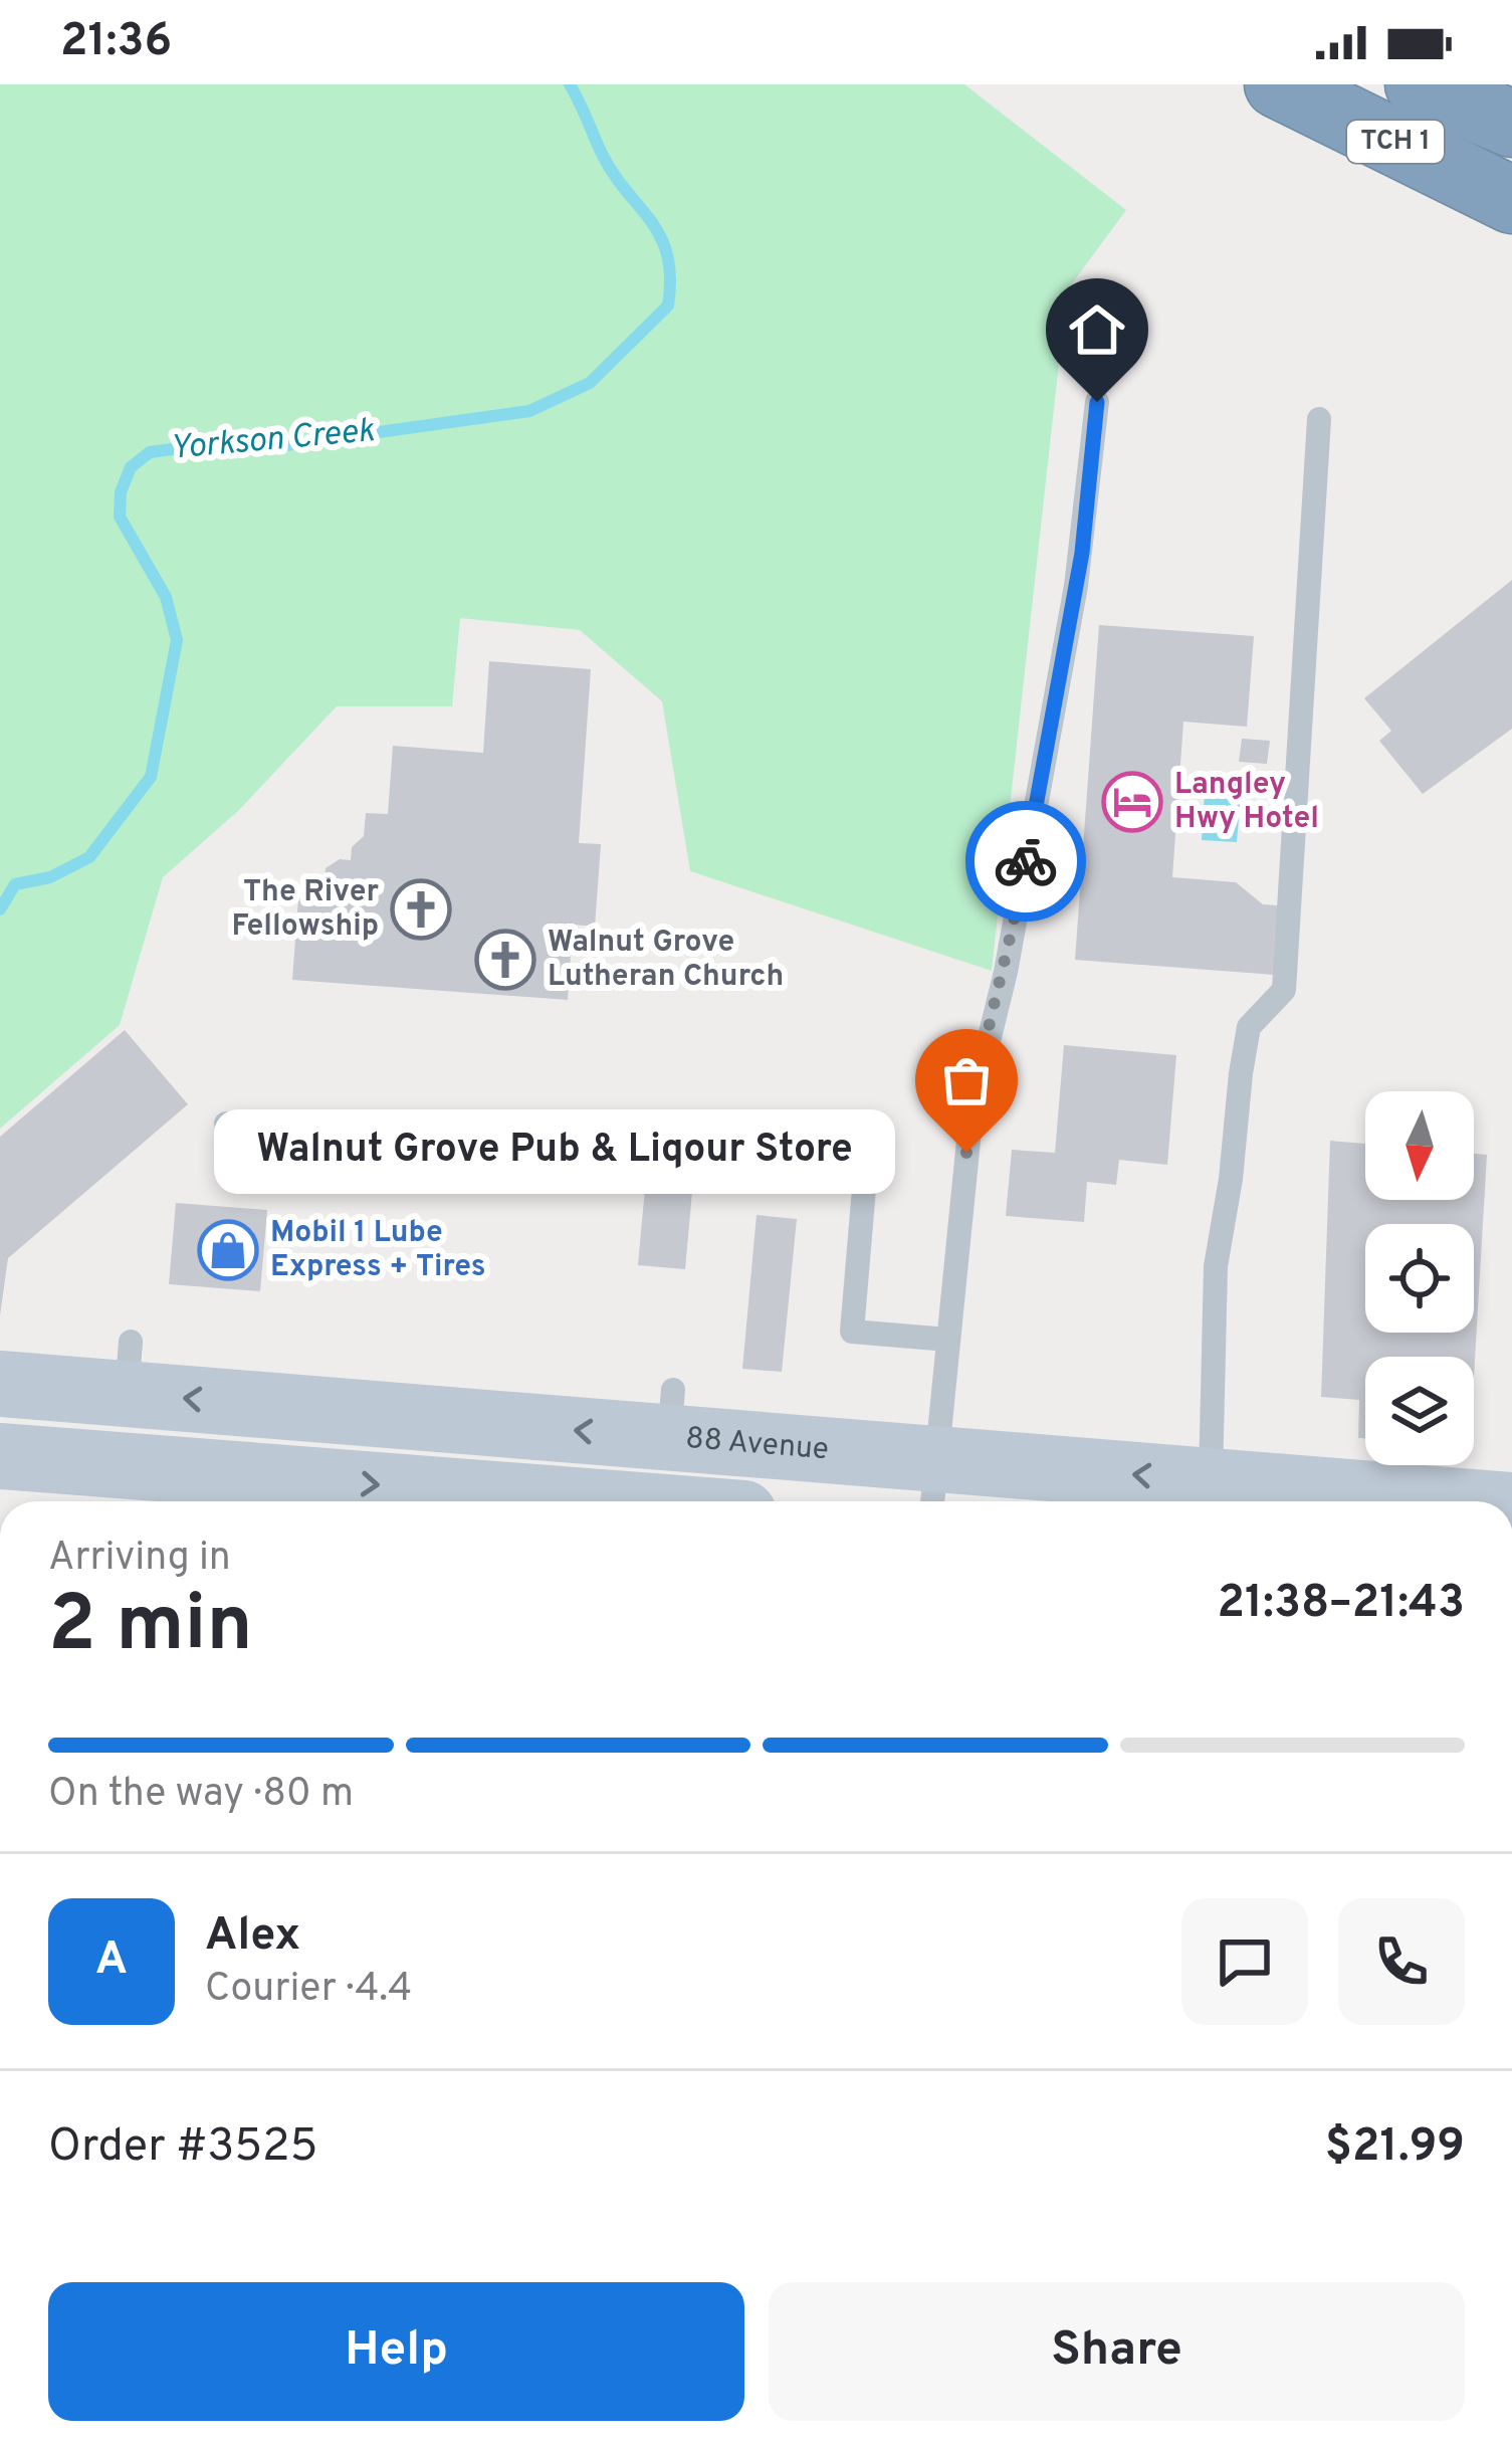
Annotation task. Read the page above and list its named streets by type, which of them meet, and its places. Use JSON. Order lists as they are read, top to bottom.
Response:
{
  "streets": {
    "highway": ["TCH 1"],
    "main road": ["88 Avenue"]
  },
  "water": ["Yorkson Creek"],
  "places": {
    "hotel": ["Langley Hwy Hotel"],
    "church": ["The River Fellowship", "Walnut Grove Lutheran Church"],
    "other": ["Walnut Grove Pub & Liqour Store"],
    "shop": ["Mobil 1 Lube Express + Tires"]
  },
  "north": "bottom",
  "page": {
    "status": "21:36",
    "bubble": "Walnut Grove Pub & Liqour Store",
    "heading": ["2 min", "Arriving in", "21:38–21:43"],
    "panel": [
      "Alex",
      "Courier · 4.4",
      "Order #3525",
      "$21.99"
    ],
    "bar": "On the way · 80 m",
    "round": "A",
    "buttons": ["Help", "Share"]
  }
}
